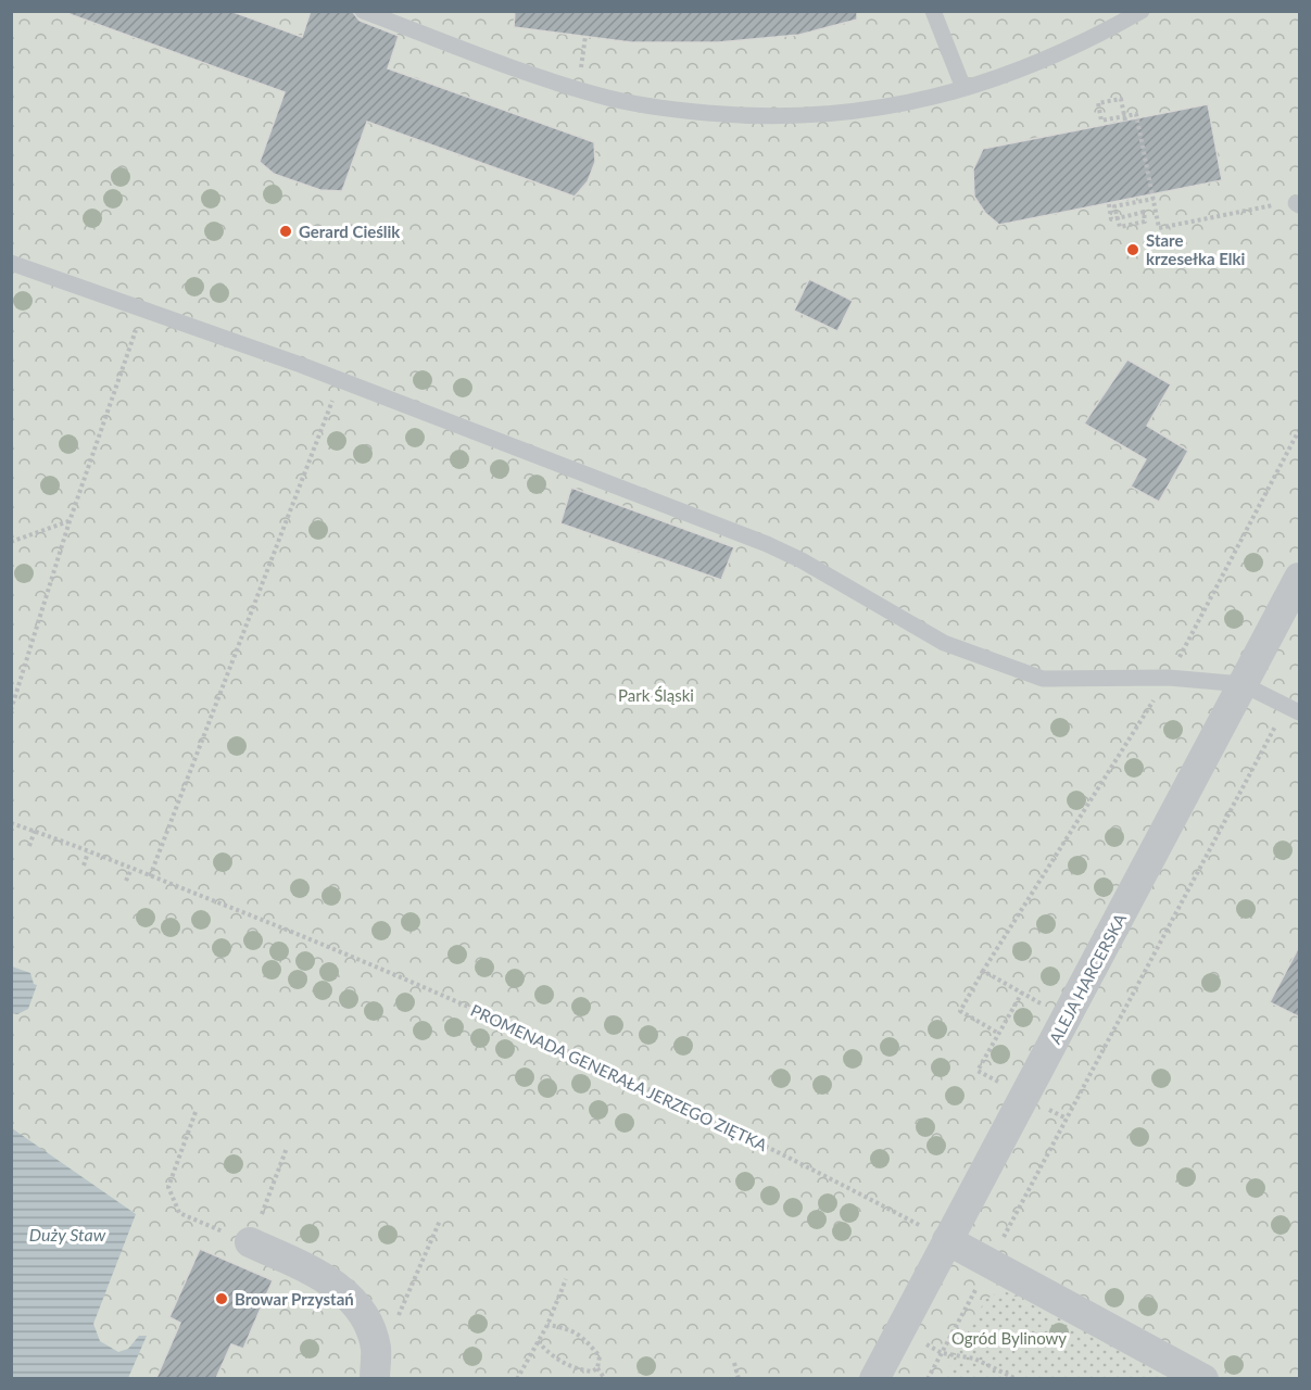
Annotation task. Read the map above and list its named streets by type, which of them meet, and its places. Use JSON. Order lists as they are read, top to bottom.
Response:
{
  "streets": {
    "street": ["ALEJA HARCERSKA"],
    "path": ["PROMENADA GENERAŁA JERZEGO ZIĘTKA"]
  },
  "crossings": [
    ["ALEJA HARCERSKA", "PROMENADA GENERAŁA JERZEGO ZIĘTKA"]
  ],
  "water": ["Duży Staw"],
  "parks": ["Park Śląski", "Ogród Bylinowy"],
  "places": ["Gerard Cieślik", "Stare krzesełka Elki", "Browar Przystań"]
}
